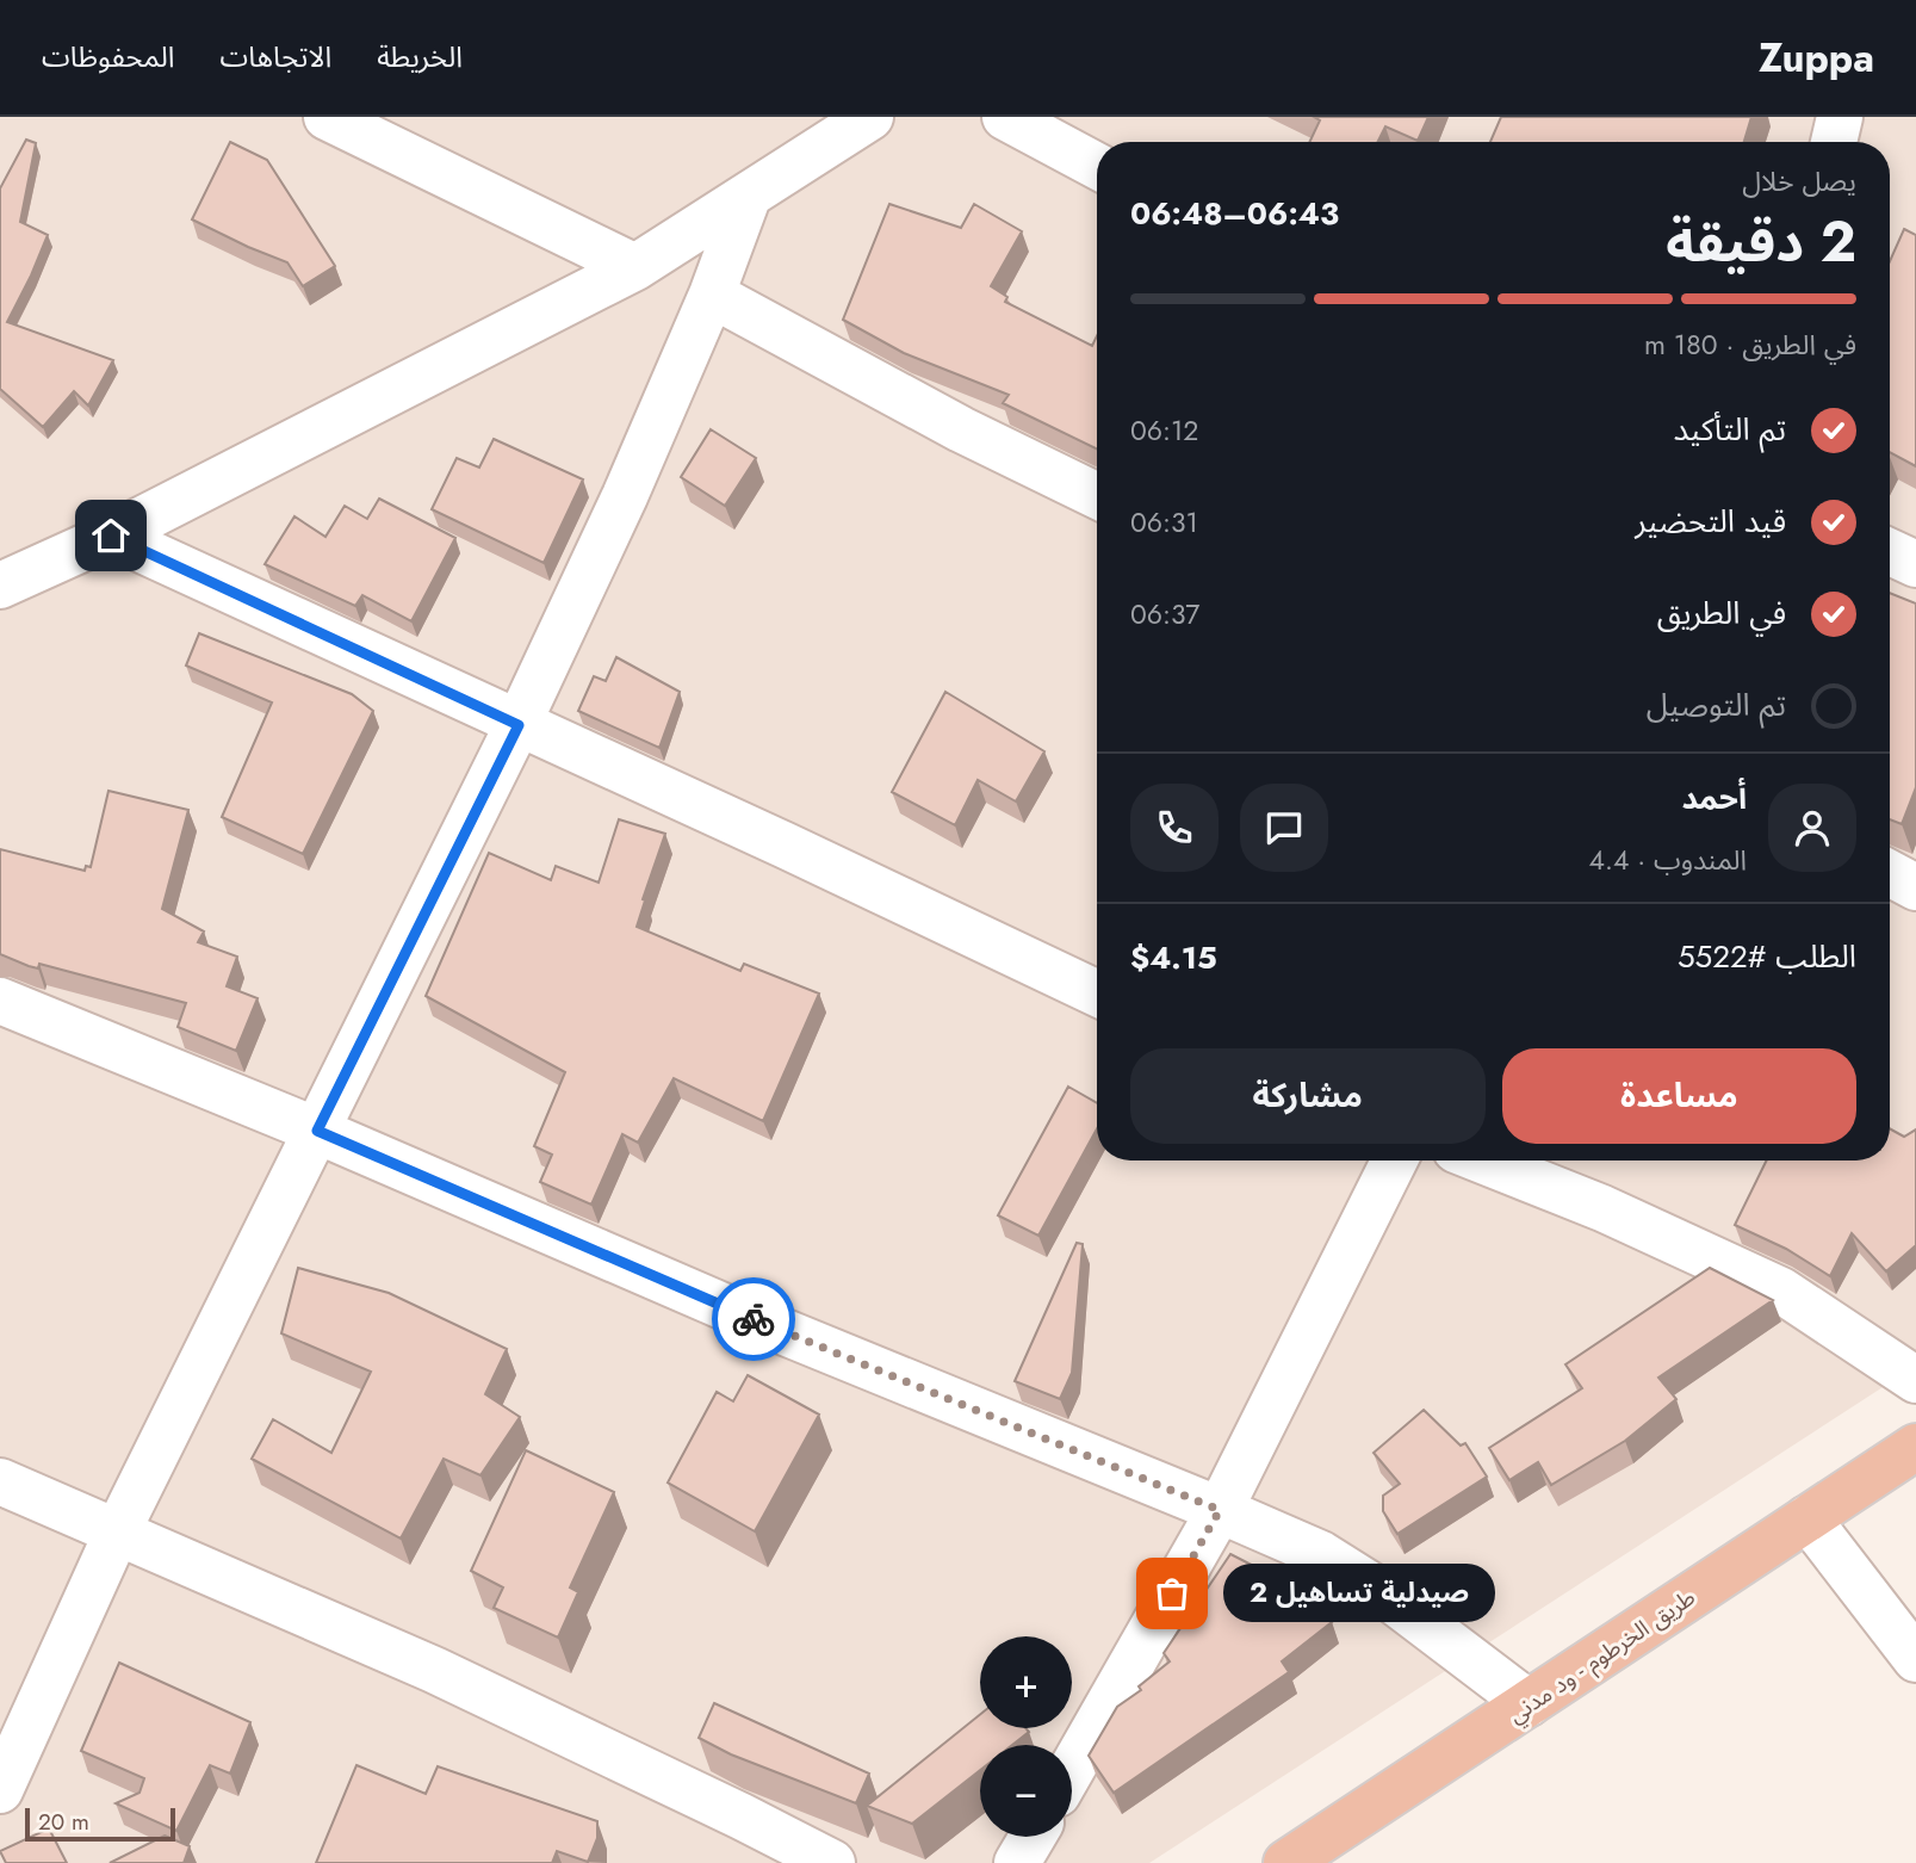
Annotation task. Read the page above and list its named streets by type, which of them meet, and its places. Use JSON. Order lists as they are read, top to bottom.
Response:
{
  "streets": {
    "highway": ["طريق الخرطوم - ود مدني"]
  },
  "places": ["صيدلية تساهيل 2"],
  "scale_bar": "20 m",
  "page": {
    "header": "Zuppa",
    "nav": ["الخريطة", "الاتجاهات", "المحفوظات"],
    "heading": ["2 دقيقة", "يصل خلال", "06:43–06:48"],
    "panel": [
      "أحمد",
      "المندوب · 4.4",
      "الطلب #5522",
      "$4.15"
    ],
    "bar": "في الطريق · 180 m",
    "list": [
      ["تم التأكيد", "06:12"],
      ["قيد التحضير", "06:31"],
      ["في الطريق", "06:37"],
      "تم التوصيل"
    ],
    "buttons": ["مساعدة", "مشاركة"],
    "bubble": "صيدلية تساهيل 2",
    "map_buttons": ["+", "−"],
    "scale": "20 m"
  }
}
